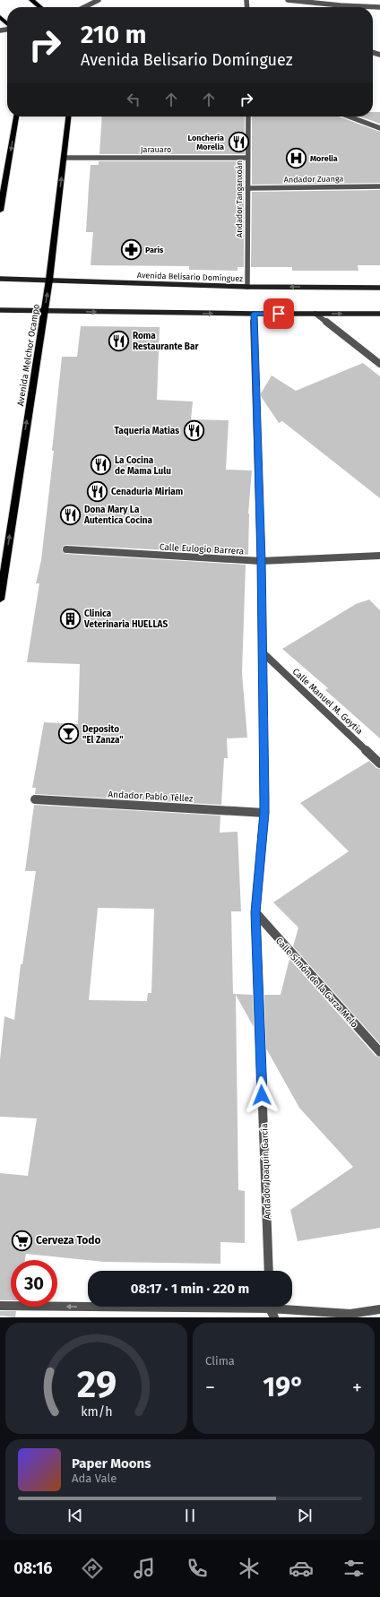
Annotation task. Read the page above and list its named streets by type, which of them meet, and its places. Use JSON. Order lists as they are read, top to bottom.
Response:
{
  "streets": {
    "main road": ["Avenida Melchor Ocampo"],
    "street": [
      "Jarauaro",
      "Andador Zuanga",
      "Andador Tanganxoán",
      "Avenida Belisario Domínguez",
      "Calle Eulogio Barrera",
      "Calle Manuel M. Goytia",
      "Andador Pablo Téllez",
      "Calle Simón de la Garza Melo",
      "Andador Joaquín García"
    ]
  },
  "crossings": [
    ["Jarauaro", "Andador Tanganxoán"],
    ["Jarauaro", "Avenida Melchor Ocampo"],
    ["Andador Zuanga", "Andador Tanganxoán"],
    ["Andador Tanganxoán", "Avenida Belisario Domínguez"],
    ["Avenida Belisario Domínguez", "Avenida Melchor Ocampo"],
    ["Calle Eulogio Barrera", "Andador Joaquín García"],
    ["Calle Manuel M. Goytia", "Andador Joaquín García"],
    ["Andador Pablo Téllez", "Andador Joaquín García"],
    ["Calle Simón de la Garza Melo", "Andador Joaquín García"]
  ],
  "one_way": ["Avenida Melchor Ocampo"],
  "places": {
    "restaurant": [
      "Lonchería Morelia",
      "Roma Restaurante Bar",
      "Taqueria Matias",
      "La Cocina de Mama Lulu",
      "Cenaduria Miriam",
      "Dona Mary La Autentica Cocina"
    ],
    "hospital": ["Morelia"],
    "pharmacy": ["París"],
    "building": ["Clinica Veterinaria HUELLAS"],
    "bar": ["Deposito \"El Zanza\""],
    "supermarket": ["Cerveza Todo"]
  },
  "page": {
    "turn": ["210 m", "Avenida Belisario Domínguez"],
    "limit": "30",
    "trip": "08:17 · 1 min · 220 m",
    "tile": "Clima",
    "heat": ["−", "19°", "+"],
    "song": ["Paper Moons", "Ada Vale"],
    "tabs": "08:16",
    "gauge": ["29", "km/h"]
  }
}
